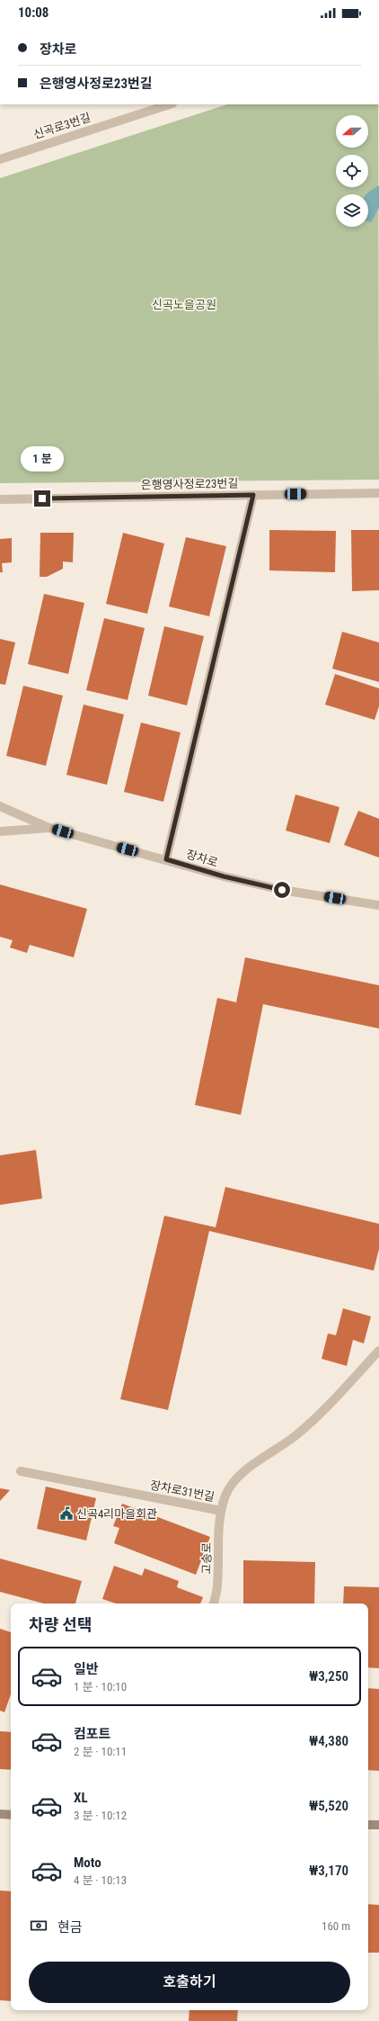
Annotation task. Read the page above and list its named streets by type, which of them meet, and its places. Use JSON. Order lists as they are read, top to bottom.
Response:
{
  "streets": {
    "street": [
      "신곡로3번길",
      "은행영사정로23번길",
      "장차로",
      "장차로31번길",
      "고송로"
    ]
  },
  "crossings": [
    ["장차로31번길", "고송로"]
  ],
  "parks": ["신곡노을공원"],
  "places": {
    "public building": ["신곡4리마을회관"]
  },
  "north": "left",
  "page": {
    "status": "10:08",
    "banner": ["장차로", "은행영사정로23번길"],
    "bubble": "1 분",
    "heading": "차량 선택",
    "list": [
      {
        "name": "일반",
        "note": "1 분 · 10:10",
        "value": "₩3,250"
      },
      {
        "name": "컴포트",
        "note": "2 분 · 10:11",
        "value": "₩4,380"
      },
      {
        "name": "XL",
        "note": "3 분 · 10:12",
        "value": "₩5,520"
      },
      {
        "name": "Moto",
        "note": "4 분 · 10:13",
        "value": "₩3,170"
      }
    ],
    "pay": ["현금", "160 m"],
    "buttons": "호출하기"
  }
}
